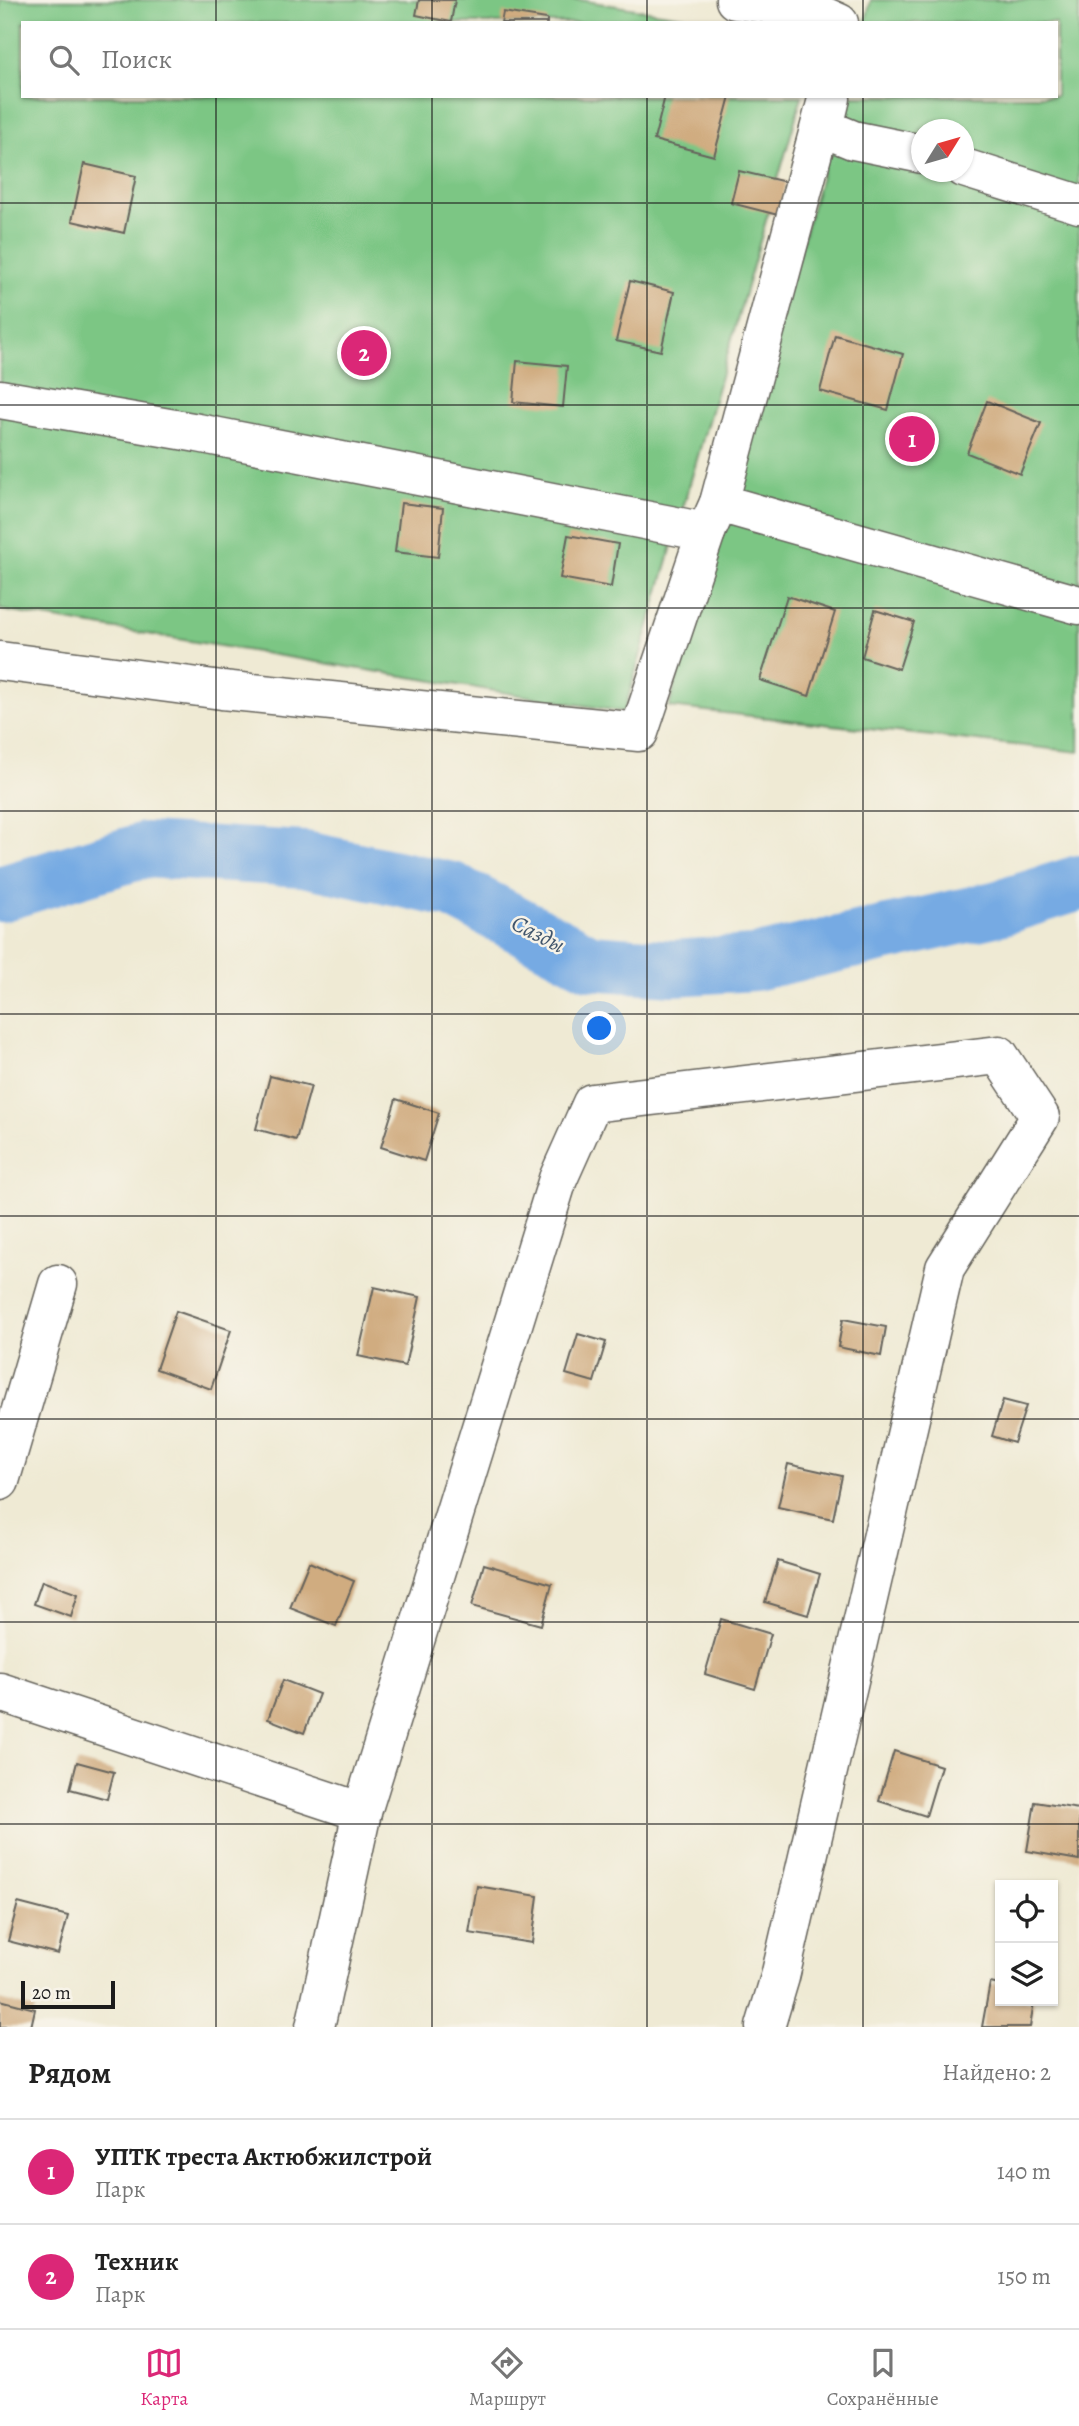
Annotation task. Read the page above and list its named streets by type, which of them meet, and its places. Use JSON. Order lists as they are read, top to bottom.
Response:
{
  "water": ["Сазды"],
  "scale_bar": "20 m",
  "north": "top right",
  "page": {
    "search": "Поиск",
    "pins": ["2", "1"],
    "scale": "20 m",
    "heading": ["Рядом", "Найдено: 2"],
    "list": [
      {
        "mark": "1",
        "name": "УПТК треста Актюбжилстрой",
        "note": "Парк",
        "value": "140 m"
      },
      {
        "mark": "2",
        "name": "Техник",
        "note": "Парк",
        "value": "150 m"
      }
    ],
    "nav": ["Карта", "Маршрут", "Сохранённые"]
  }
}
